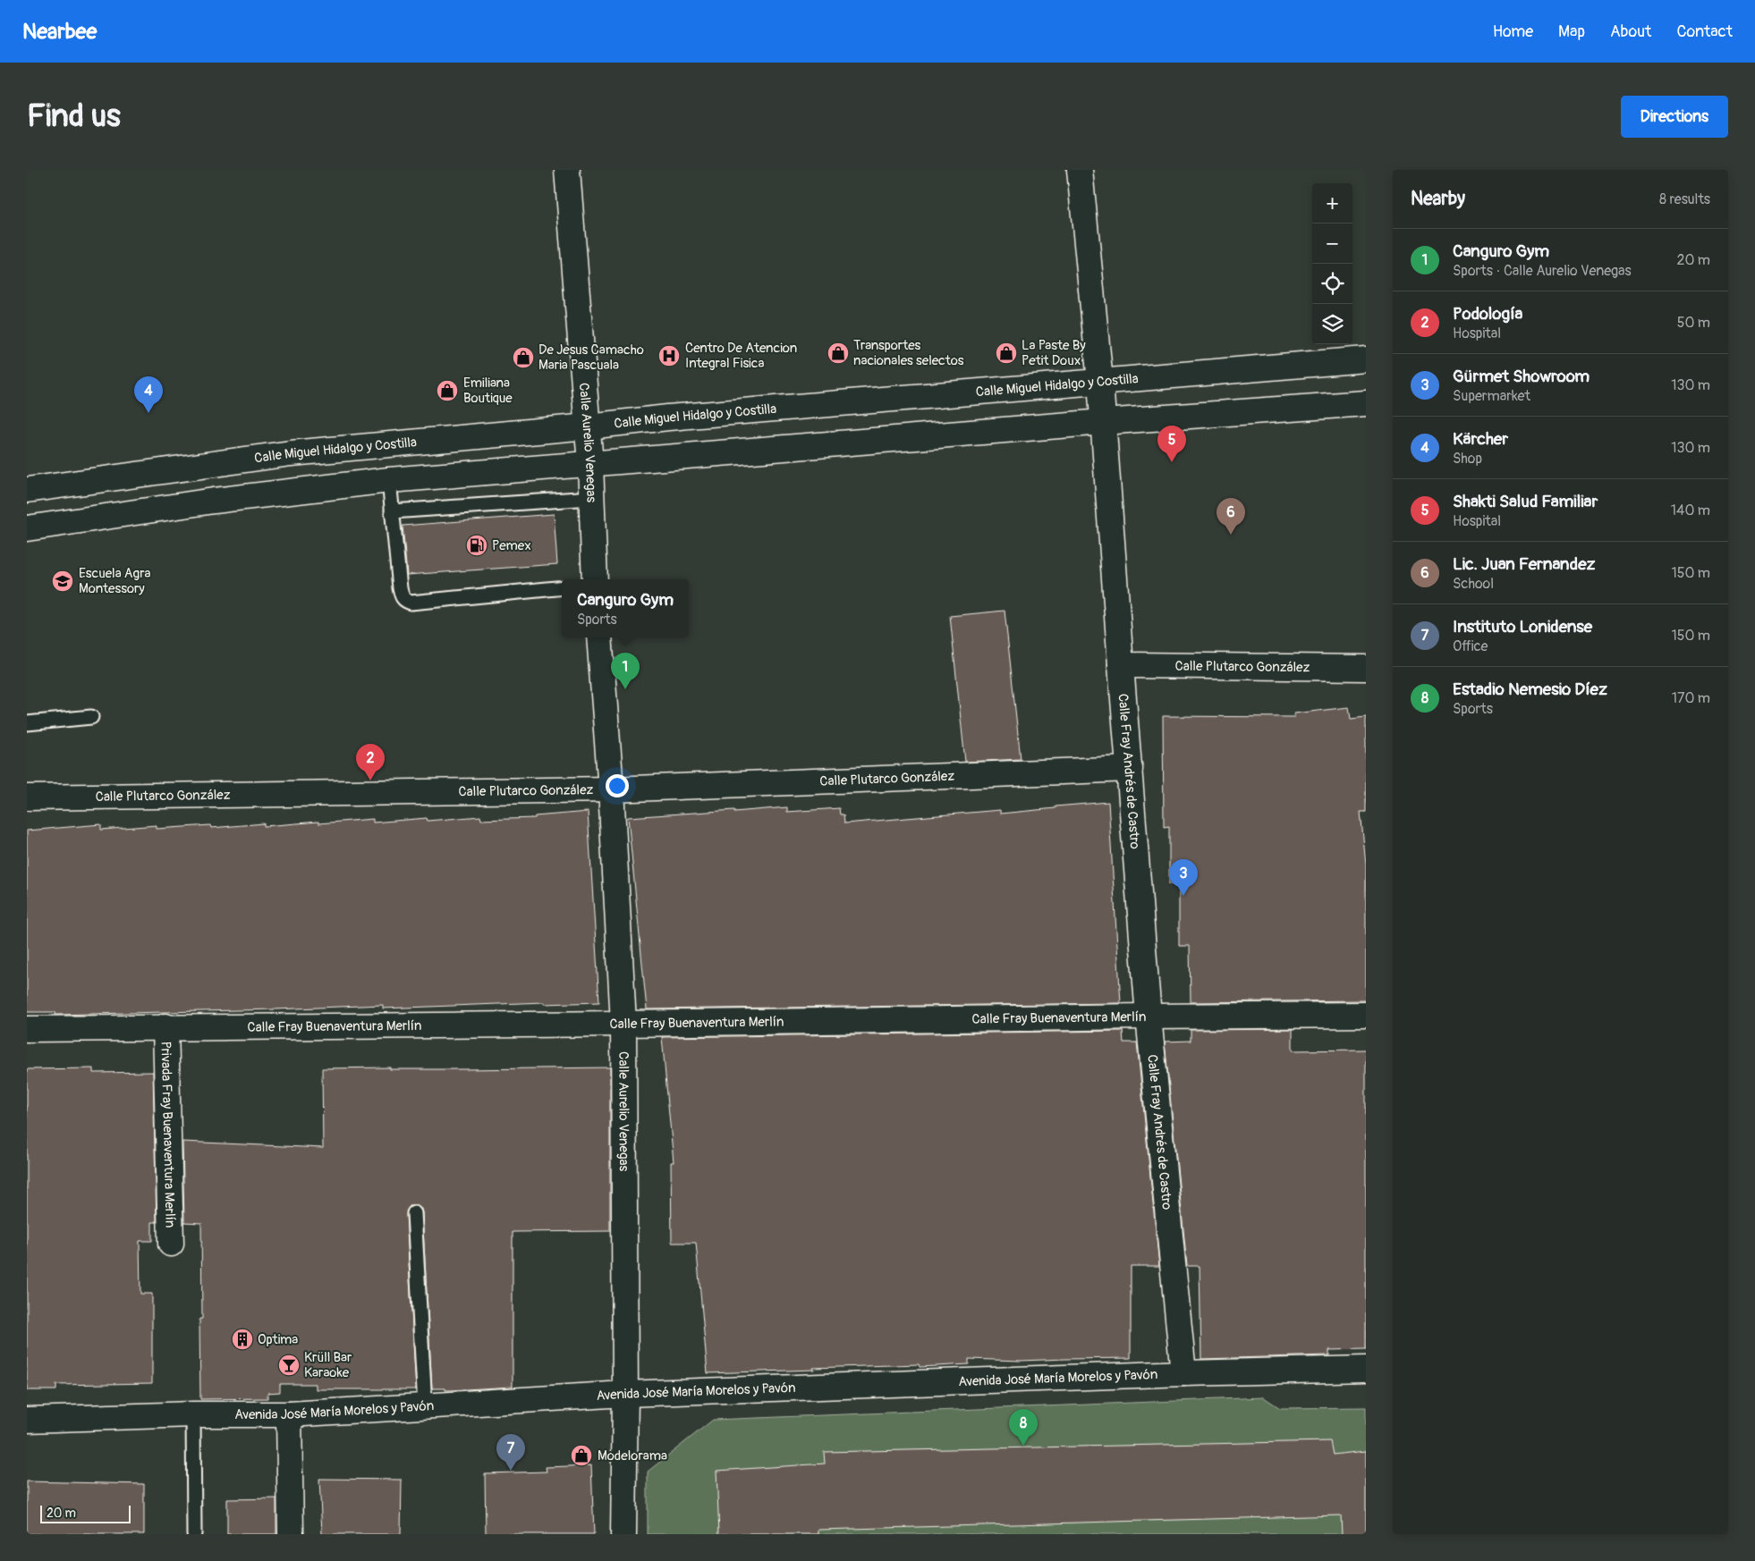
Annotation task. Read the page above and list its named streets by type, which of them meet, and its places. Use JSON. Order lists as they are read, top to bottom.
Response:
{
  "streets": {
    "street": [
      "Calle Miguel Hidalgo y Costilla",
      "Calle Aurelio Venegas",
      "Calle Plutarco González",
      "Calle Fray Andrés de Castro",
      "Calle Fray Buenaventura Merlín",
      "Privada Fray Buenaventura Merlín",
      "Avenida José María Morelos y Pavón"
    ]
  },
  "crossings": [
    ["Calle Miguel Hidalgo y Costilla", "Calle Aurelio Venegas"],
    ["Calle Miguel Hidalgo y Costilla", "Calle Fray Andrés de Castro"],
    ["Calle Aurelio Venegas", "Calle Plutarco González"],
    ["Calle Aurelio Venegas", "Calle Fray Buenaventura Merlín"],
    ["Calle Aurelio Venegas", "Avenida José María Morelos y Pavón"],
    ["Calle Plutarco González", "Calle Fray Andrés de Castro"],
    ["Calle Fray Andrés de Castro", "Calle Fray Buenaventura Merlín"],
    ["Calle Fray Andrés de Castro", "Avenida José María Morelos y Pavón"],
    ["Calle Fray Buenaventura Merlín", "Privada Fray Buenaventura Merlín"]
  ],
  "places": {
    "shop": [
      "Transportes nacionales selectos",
      "La Paste By Petit Doux",
      "De Jesus Camacho Maria Pascuala",
      "Emiliana Boutique",
      "Modelorama"
    ],
    "hospital": ["Centro De Atencion Integral Fisica"],
    "fuel station": ["Pemex"],
    "school or university": ["Escuela Agra Montessory"],
    "building": ["Optima"],
    "bar": ["Krüll Bar Karaoke"]
  },
  "scale_bar": "20 m",
  "page": {
    "header": "Nearbee",
    "nav": [
      "Home",
      "Map",
      "About",
      "Contact"
    ],
    "buttons": "Directions",
    "title": "Find us",
    "heading": ["Nearby", "8 results"],
    "map_buttons": ["+", "−"],
    "list": [
      {
        "mark": "1",
        "name": "Canguro Gym",
        "note": "Sports · Calle Aurelio Venegas",
        "value": "20 m"
      },
      {
        "mark": "2",
        "name": "Podología",
        "note": "Hospital",
        "value": "50 m"
      },
      {
        "mark": "3",
        "name": "Gürmet Showroom",
        "note": "Supermarket",
        "value": "130 m"
      },
      {
        "mark": "4",
        "name": "Kärcher",
        "note": "Shop",
        "value": "130 m"
      },
      {
        "mark": "5",
        "name": "Shakti Salud Familiar",
        "note": "Hospital",
        "value": "140 m"
      },
      {
        "mark": "6",
        "name": "Lic. Juan Fernandez",
        "note": "School",
        "value": "150 m"
      },
      {
        "mark": "7",
        "name": "Instituto Lonidense",
        "note": "Office",
        "value": "150 m"
      },
      {
        "mark": "8",
        "name": "Estadio Nemesio Díez",
        "note": "Sports",
        "value": "170 m"
      }
    ],
    "pins": [
      "4",
      "5",
      "6",
      "1",
      "2",
      "3",
      "8",
      "7"
    ],
    "popup": ["Canguro Gym", "Sports"],
    "scale": "20 m"
  }
}
